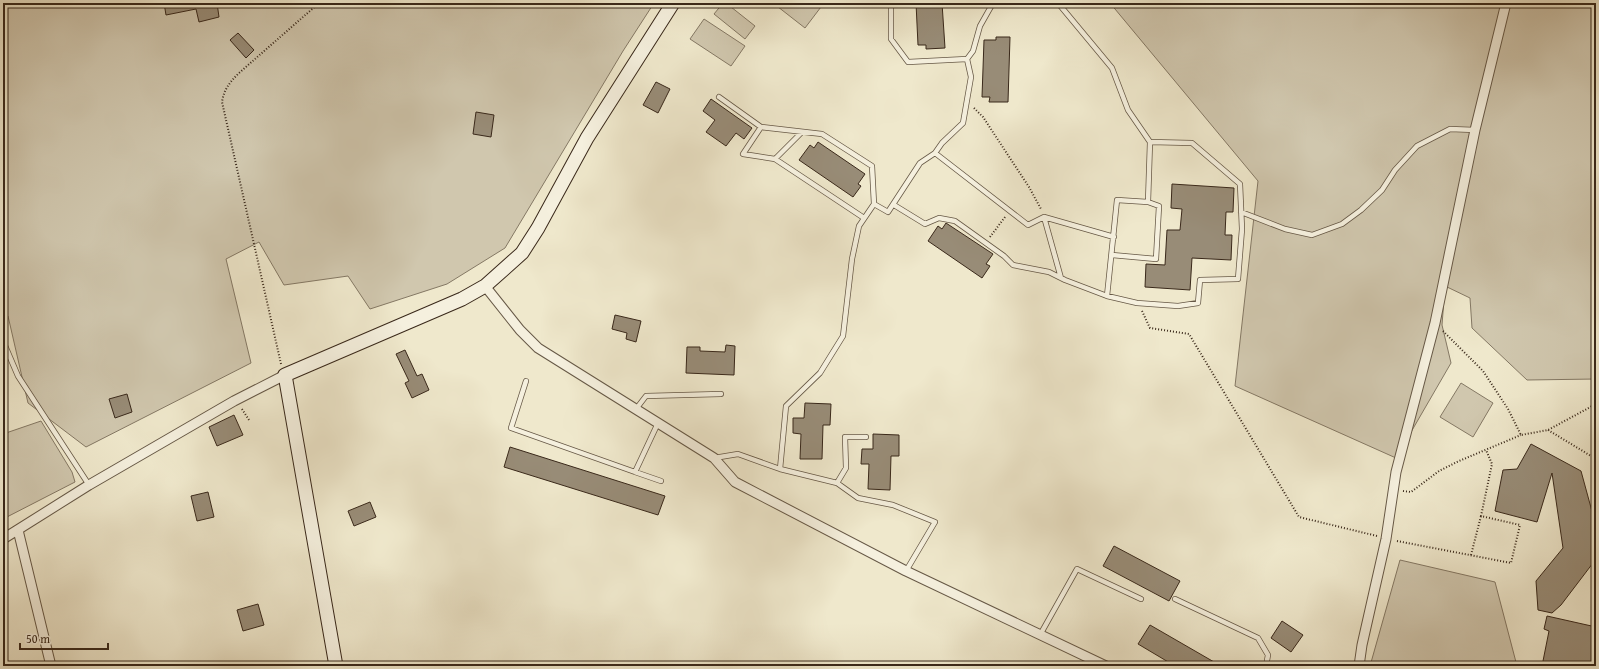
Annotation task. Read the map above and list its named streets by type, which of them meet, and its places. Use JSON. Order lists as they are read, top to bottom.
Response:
{
  "scale_bar": "50 m"
}
